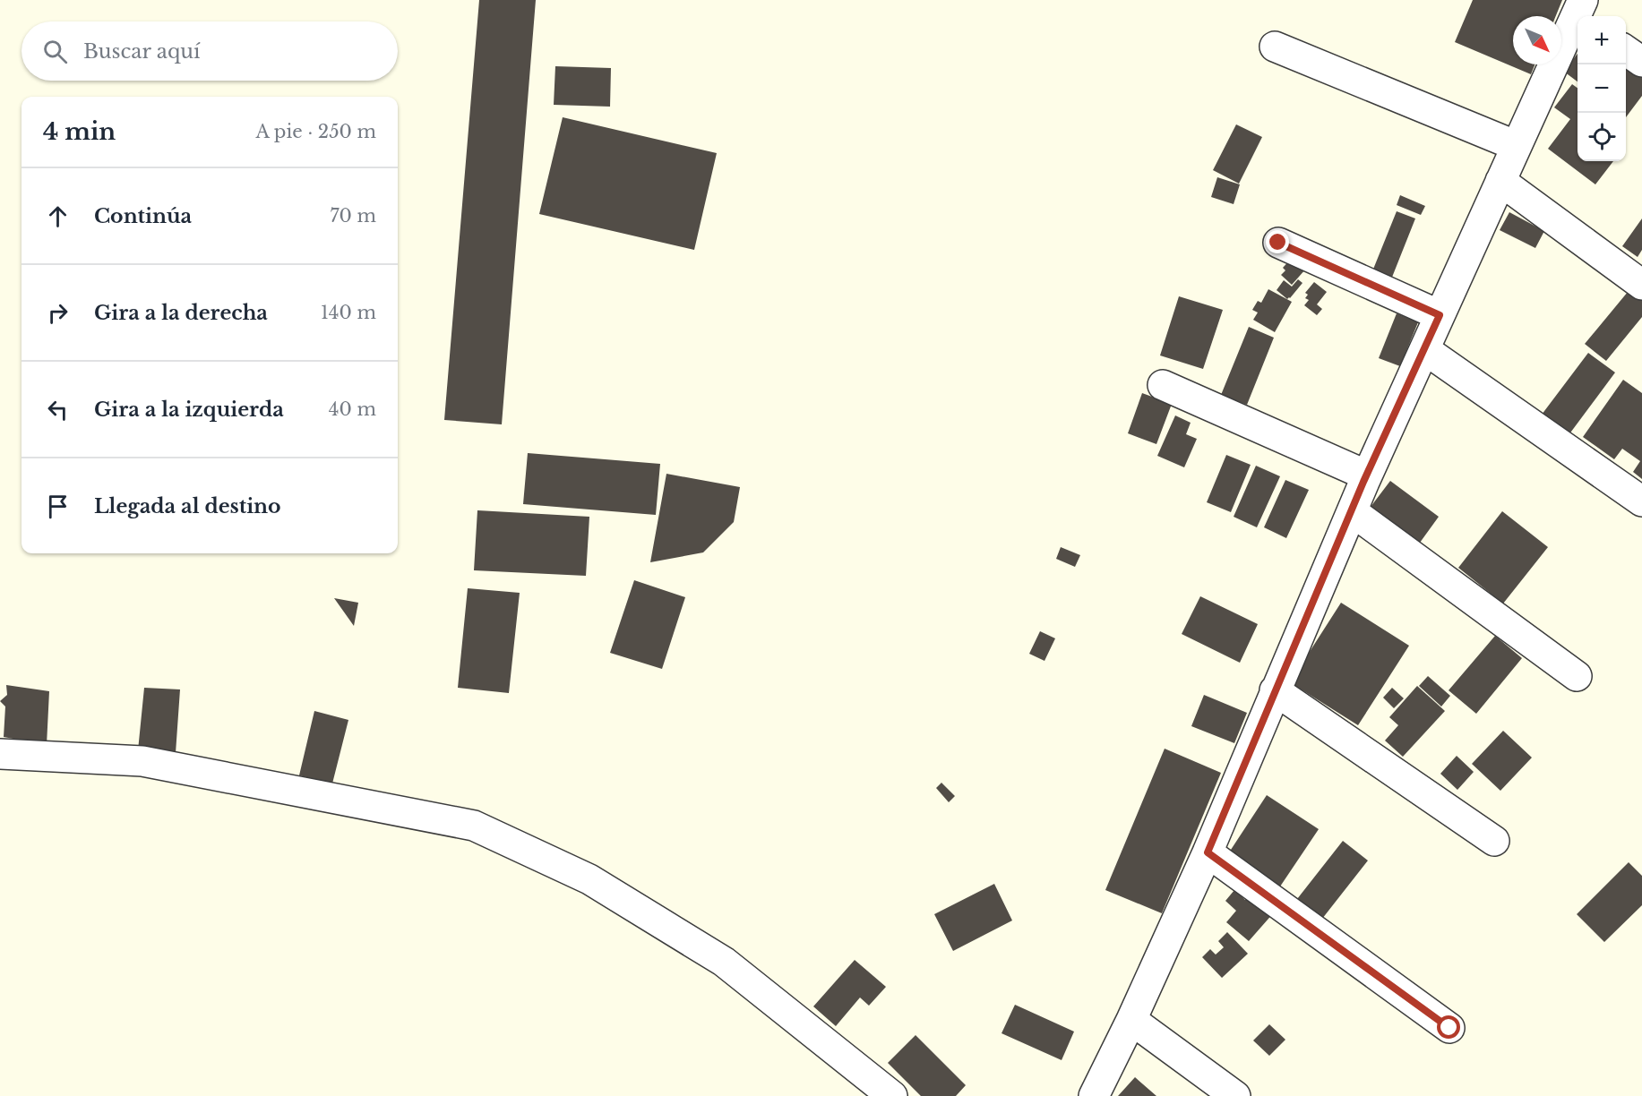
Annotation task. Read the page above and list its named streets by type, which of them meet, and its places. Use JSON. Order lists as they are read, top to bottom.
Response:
{
  "north": "bottom right",
  "page": {
    "map_buttons": ["+", "−"],
    "search": "Buscar aquí",
    "heading": ["4 min", "A pie · 250 m"],
    "list": [
      ["Continúa", "70 m"],
      ["Gira a la derecha", "140 m"],
      ["Gira a la izquierda", "40 m"],
      "Llegada al destino"
    ]
  }
}
